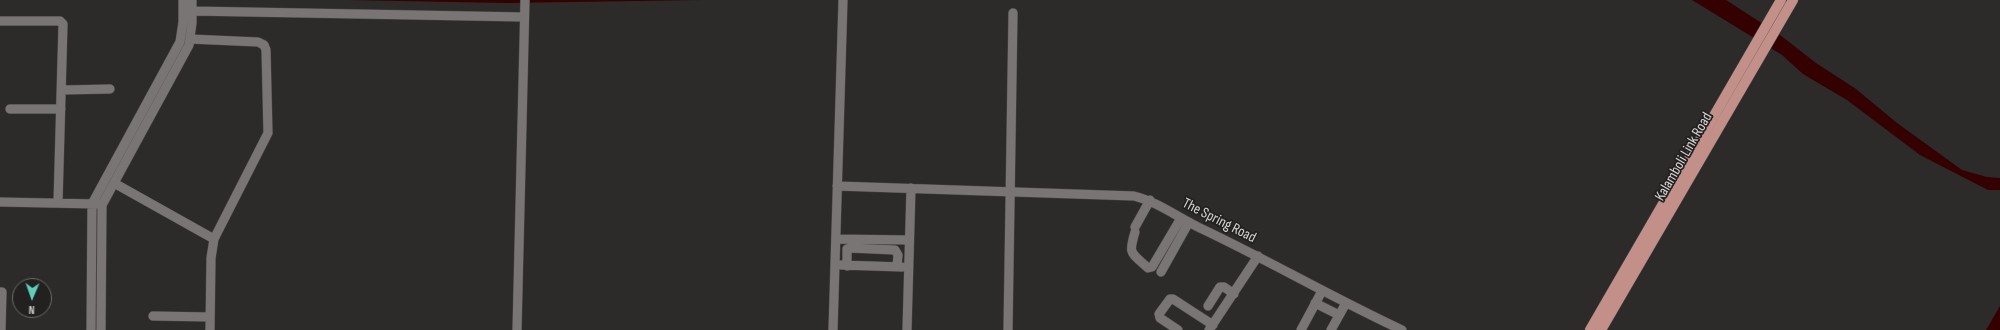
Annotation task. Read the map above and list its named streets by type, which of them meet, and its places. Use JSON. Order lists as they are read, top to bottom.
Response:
{
  "streets": {
    "main road": ["Kalamboli Link Road"],
    "street": ["The Spring Road"]
  },
  "north": "bottom"
}
